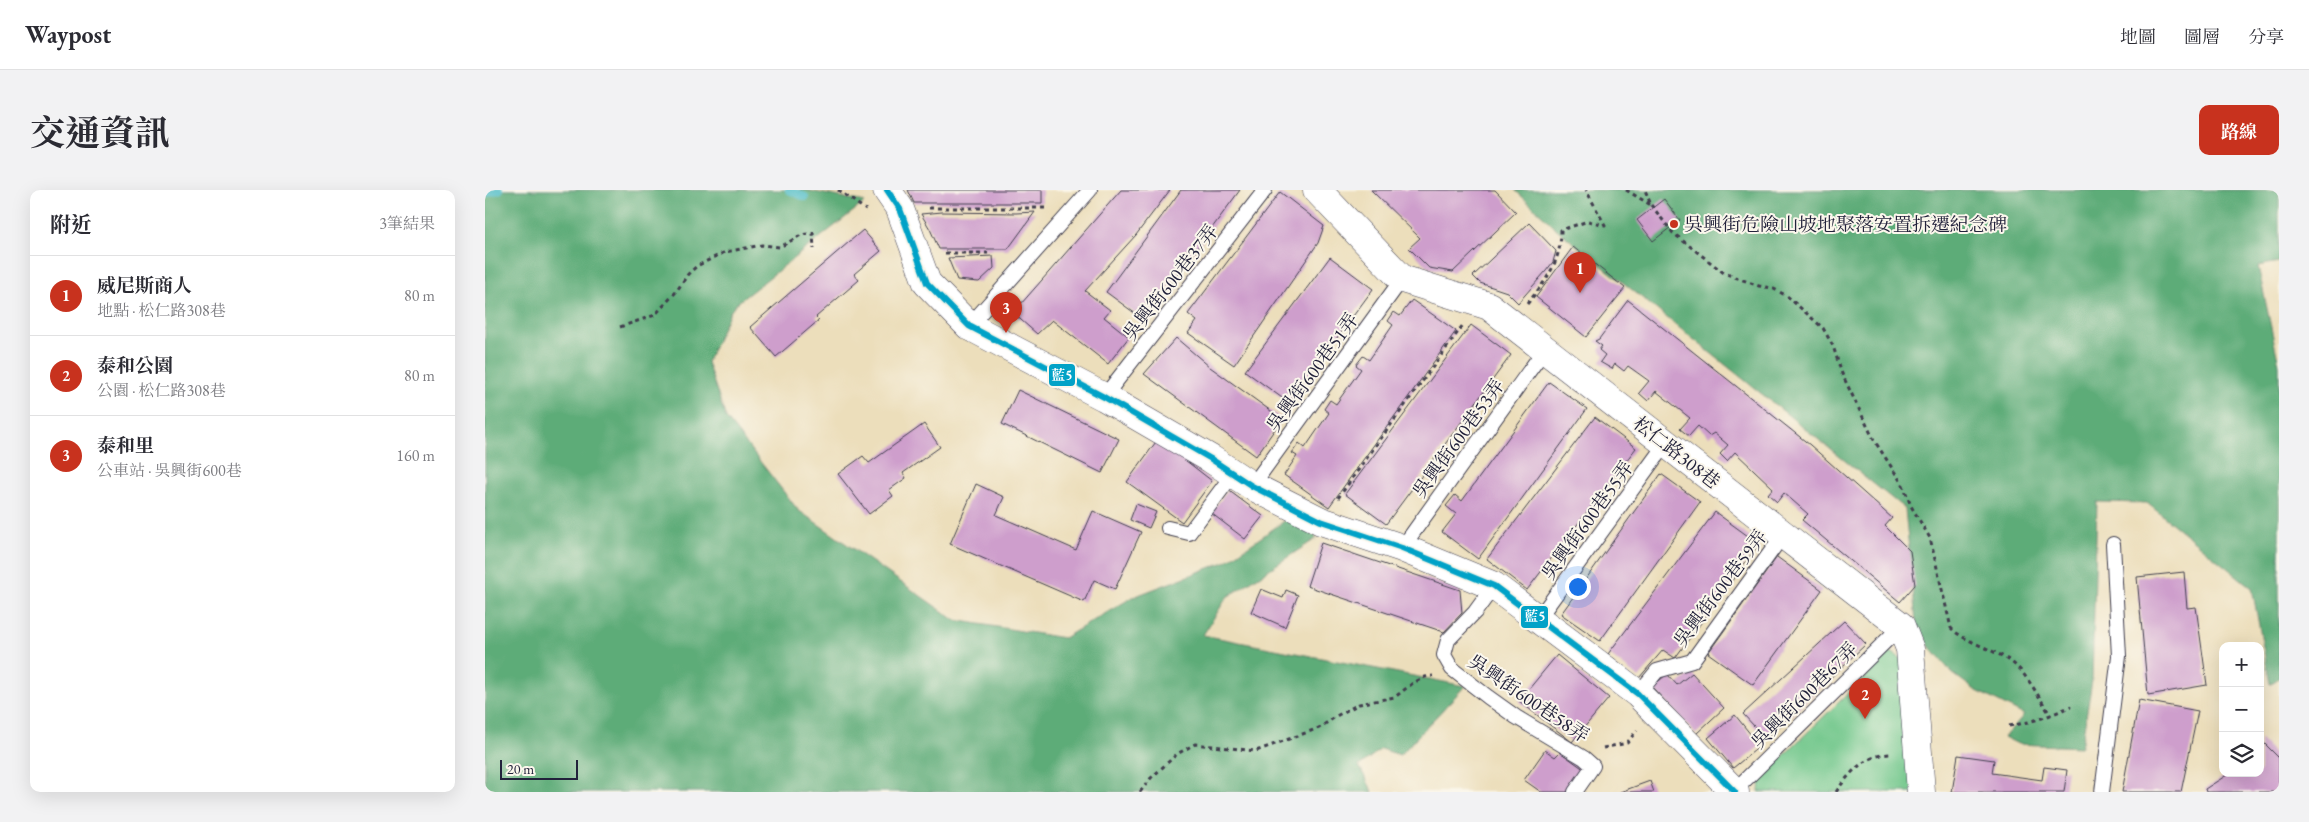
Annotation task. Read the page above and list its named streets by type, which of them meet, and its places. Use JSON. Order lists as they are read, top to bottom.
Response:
{
  "streets": {
    "street": ["松仁路308巷"],
    "lane": [
      "吳興街600巷37弄",
      "吳興街600巷51弄",
      "吳興街600巷53弄",
      "吳興街600巷55弄",
      "吳興街600巷59弄",
      "吳興街600巷67弄",
      "吳興街600巷58弄"
    ]
  },
  "crossings": [
    ["吳興街600巷51弄", "松仁路308巷"],
    ["吳興街600巷53弄", "松仁路308巷"],
    ["松仁路308巷", "吳興街600巷55弄"],
    ["松仁路308巷", "吳興街600巷59弄"],
    ["松仁路308巷", "吳興街600巷67弄"]
  ],
  "places": ["吳興街危險山坡地聚落安置拆遷紀念碑"],
  "lines": ["transit line 藍5"],
  "scale_bar": "20 m",
  "page": {
    "header": "Waypost",
    "nav": ["地圖", "圖層", "分享"],
    "title": "交通資訊",
    "buttons": "路線",
    "heading": ["附近", "3筆結果"],
    "pins": ["1", "3", "2"],
    "list": [
      {
        "mark": "1",
        "name": "威尼斯商人",
        "note": "地點 · 松仁路308巷",
        "value": "80 m"
      },
      {
        "mark": "2",
        "name": "泰和公園",
        "note": "公園 · 松仁路308巷",
        "value": "80 m"
      },
      {
        "mark": "3",
        "name": "泰和里",
        "note": "公車站 · 吳興街600巷",
        "value": "160 m"
      }
    ],
    "map_buttons": ["+", "−"],
    "scale": "20 m"
  }
}
